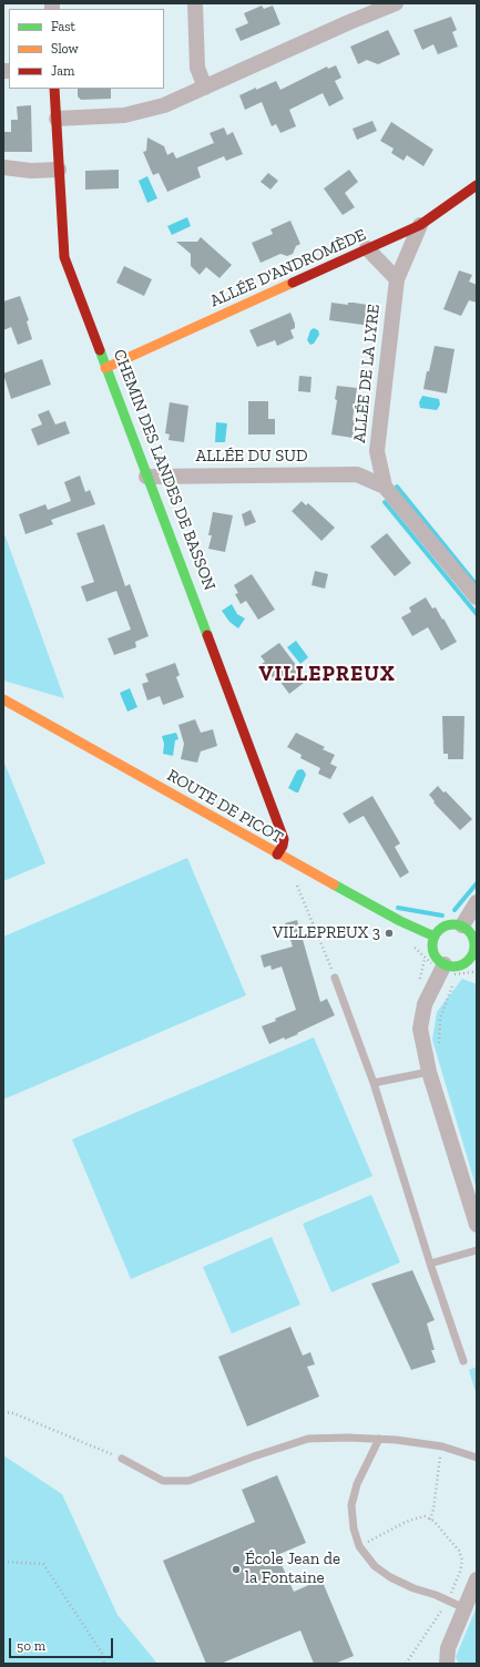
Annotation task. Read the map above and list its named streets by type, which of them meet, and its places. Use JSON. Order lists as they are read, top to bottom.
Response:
{
  "streets": {
    "street": [
      "ALLÉE D'ANDROMÈDE",
      "ALLÉE DE LA LYRE",
      "ALLÉE DU SUD",
      "CHEMIN DES LANDES DE BASSON",
      "ROUTE DE PICOT"
    ]
  },
  "crossings": [
    ["ALLÉE D'ANDROMÈDE", "ALLÉE DE LA LYRE"],
    ["ALLÉE D'ANDROMÈDE", "CHEMIN DES LANDES DE BASSON"],
    ["ALLÉE DE LA LYRE", "ALLÉE DU SUD"],
    ["ALLÉE DU SUD", "CHEMIN DES LANDES DE BASSON"],
    ["CHEMIN DES LANDES DE BASSON", "ROUTE DE PICOT"]
  ],
  "districts": ["VILLEPREUX"],
  "places": ["VILLEPREUX 3", "École Jean de la Fontaine"],
  "legend": ["Fast", "Slow", "Jam"],
  "scale_bar": "50 m"
}
